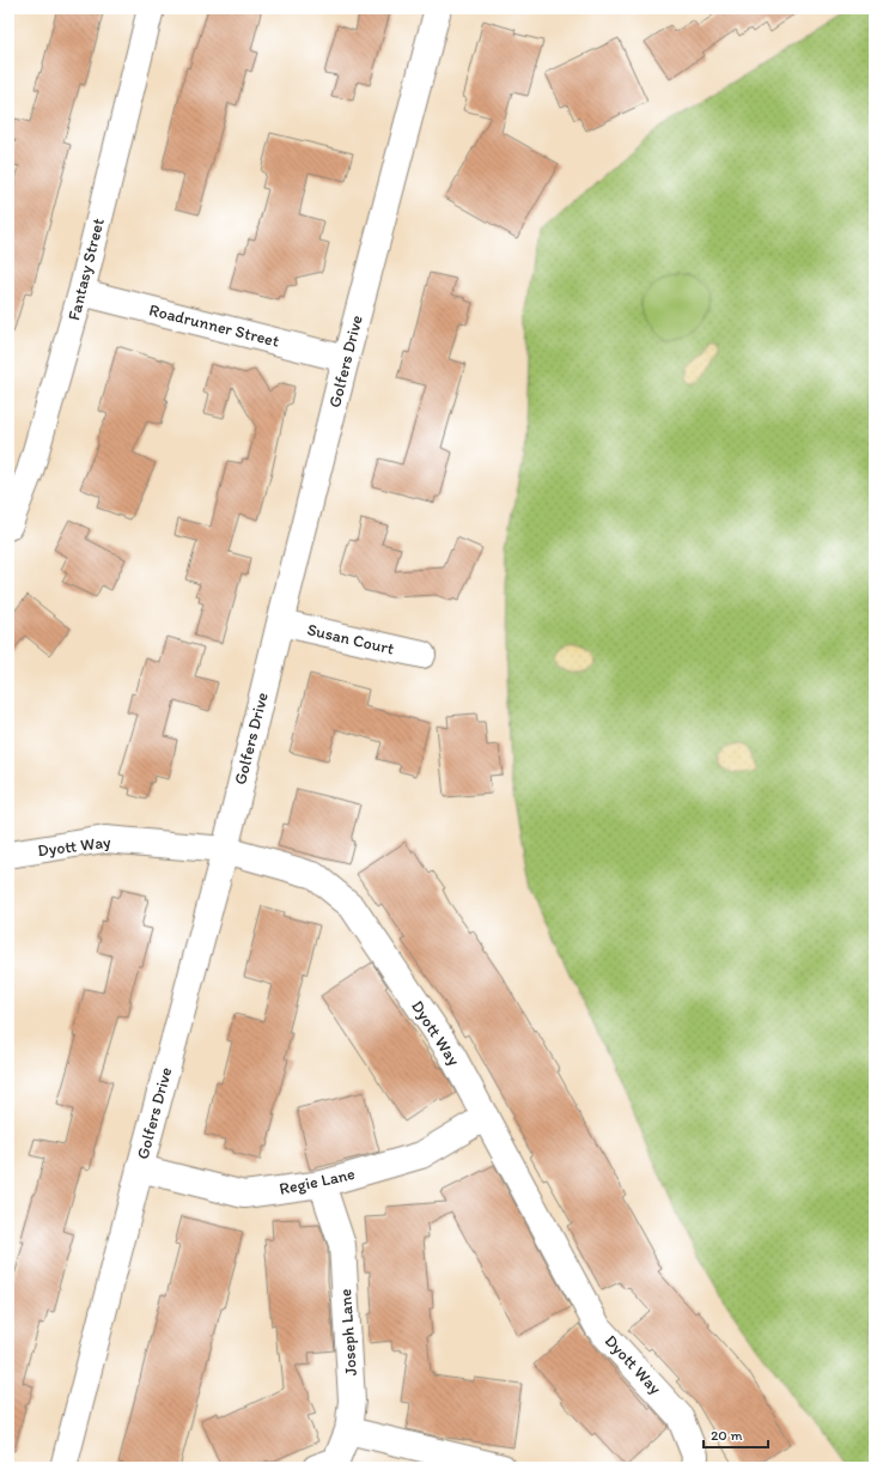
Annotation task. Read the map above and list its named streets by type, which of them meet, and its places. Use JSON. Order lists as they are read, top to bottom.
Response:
{
  "streets": {
    "street": [
      "Fantasy Street",
      "Roadrunner Street",
      "Golfers Drive",
      "Susan Court",
      "Dyott Way",
      "Regie Lane",
      "Joseph Lane"
    ]
  },
  "crossings": [
    ["Fantasy Street", "Roadrunner Street"],
    ["Roadrunner Street", "Golfers Drive"],
    ["Golfers Drive", "Susan Court"],
    ["Golfers Drive", "Dyott Way"],
    ["Golfers Drive", "Regie Lane"],
    ["Dyott Way", "Regie Lane"],
    ["Regie Lane", "Joseph Lane"]
  ],
  "scale_bar": "20 m"
}
